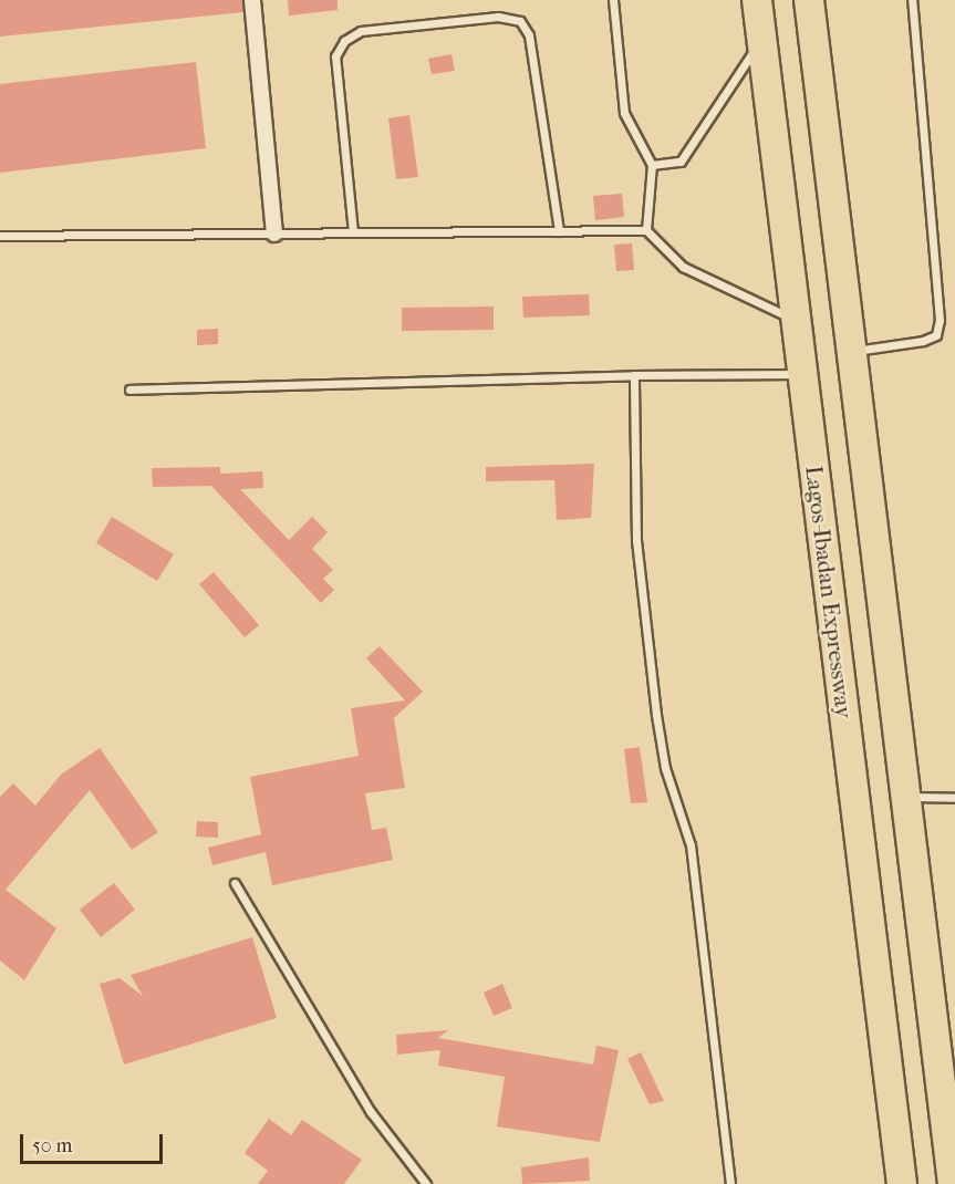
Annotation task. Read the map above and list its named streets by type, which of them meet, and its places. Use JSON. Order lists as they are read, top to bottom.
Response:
{
  "streets": {
    "highway": ["Lagos-Ibadan Expressway"]
  },
  "scale_bar": "50 m"
}
